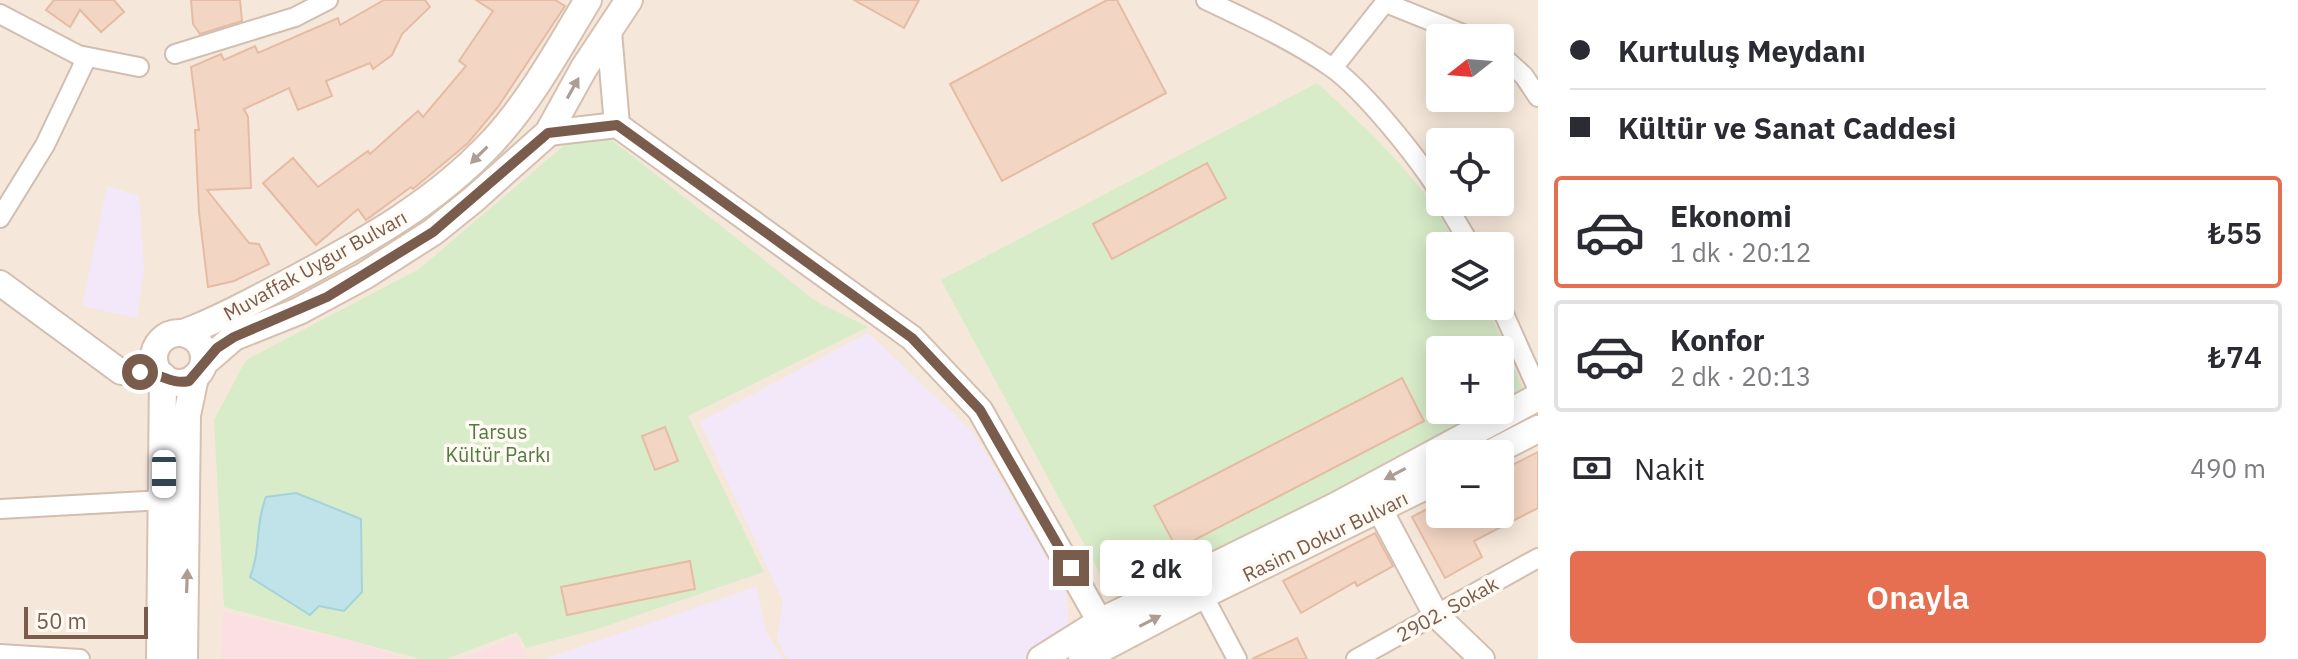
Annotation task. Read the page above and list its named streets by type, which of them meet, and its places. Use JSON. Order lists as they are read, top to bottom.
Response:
{
  "streets": {
    "main road": ["Muvaffak Uygur Bulvarı", "Rasim Dokur Bulvarı"],
    "street": ["2902. Sokak"]
  },
  "parks": ["Tarsus Kültür Parkı"],
  "scale_bar": "50 m",
  "north": "left",
  "page": {
    "banner": ["Kurtuluş Meydanı", "Kültür ve Sanat Caddesi"],
    "map_buttons": ["+", "−"],
    "list": [
      {
        "name": "Ekonomi",
        "note": "1 dk · 20:12",
        "value": "₺55"
      },
      {
        "name": "Konfor",
        "note": "2 dk · 20:13",
        "value": "₺74"
      }
    ],
    "pay": ["Nakit", "490 m"],
    "buttons": "Onayla",
    "bubble": "2 dk",
    "scale": "50 m"
  }
}
